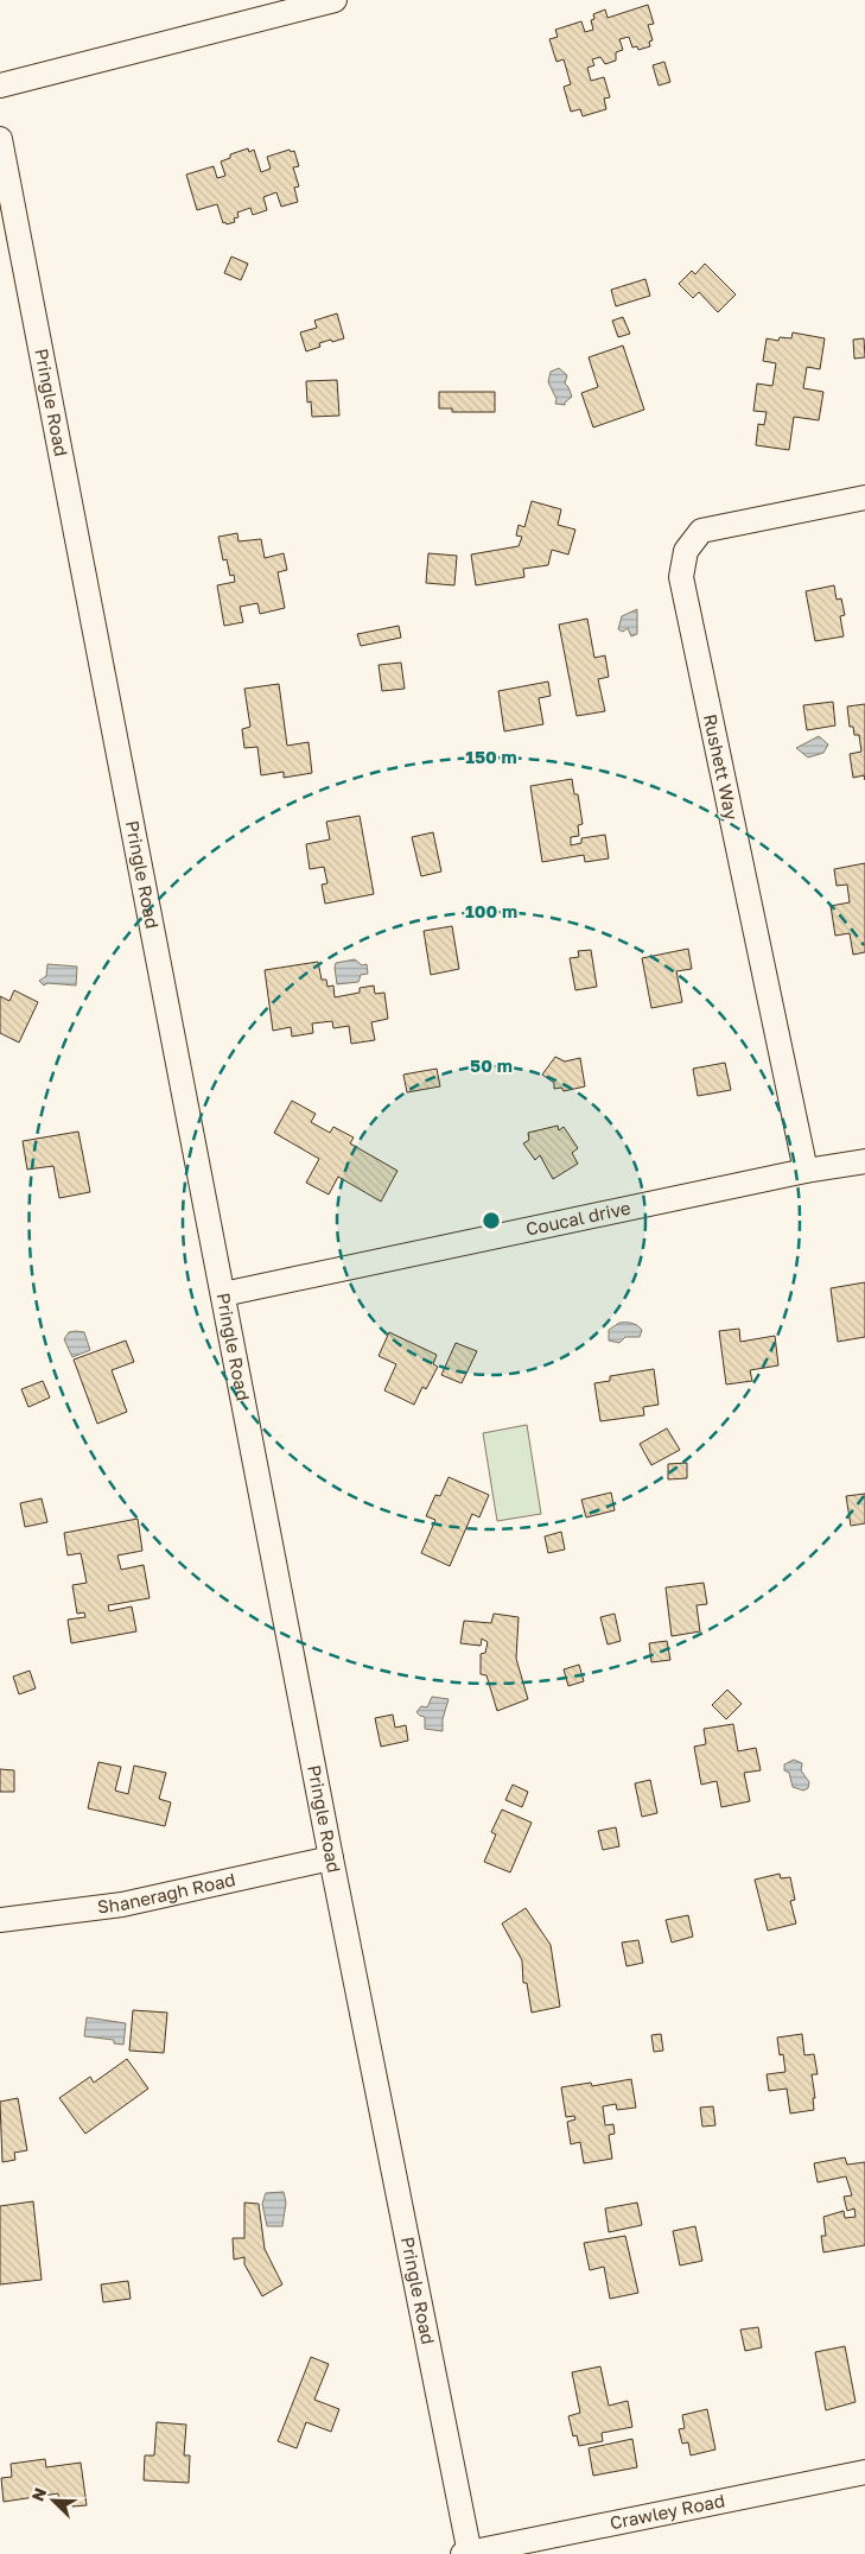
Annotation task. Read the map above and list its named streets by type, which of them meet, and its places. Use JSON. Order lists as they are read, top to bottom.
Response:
{
  "streets": {
    "street": [
      "Pringle Road",
      "Rushett Way",
      "Coucal drive",
      "Shaneragh Road",
      "Crawley Road"
    ]
  },
  "crossings": [
    ["Pringle Road", "Coucal drive"],
    ["Pringle Road", "Shaneragh Road"],
    ["Pringle Road", "Crawley Road"],
    ["Rushett Way", "Coucal drive"]
  ],
  "north": "top left",
  "rings": ["150 m", "100 m", "50 m"]
}
